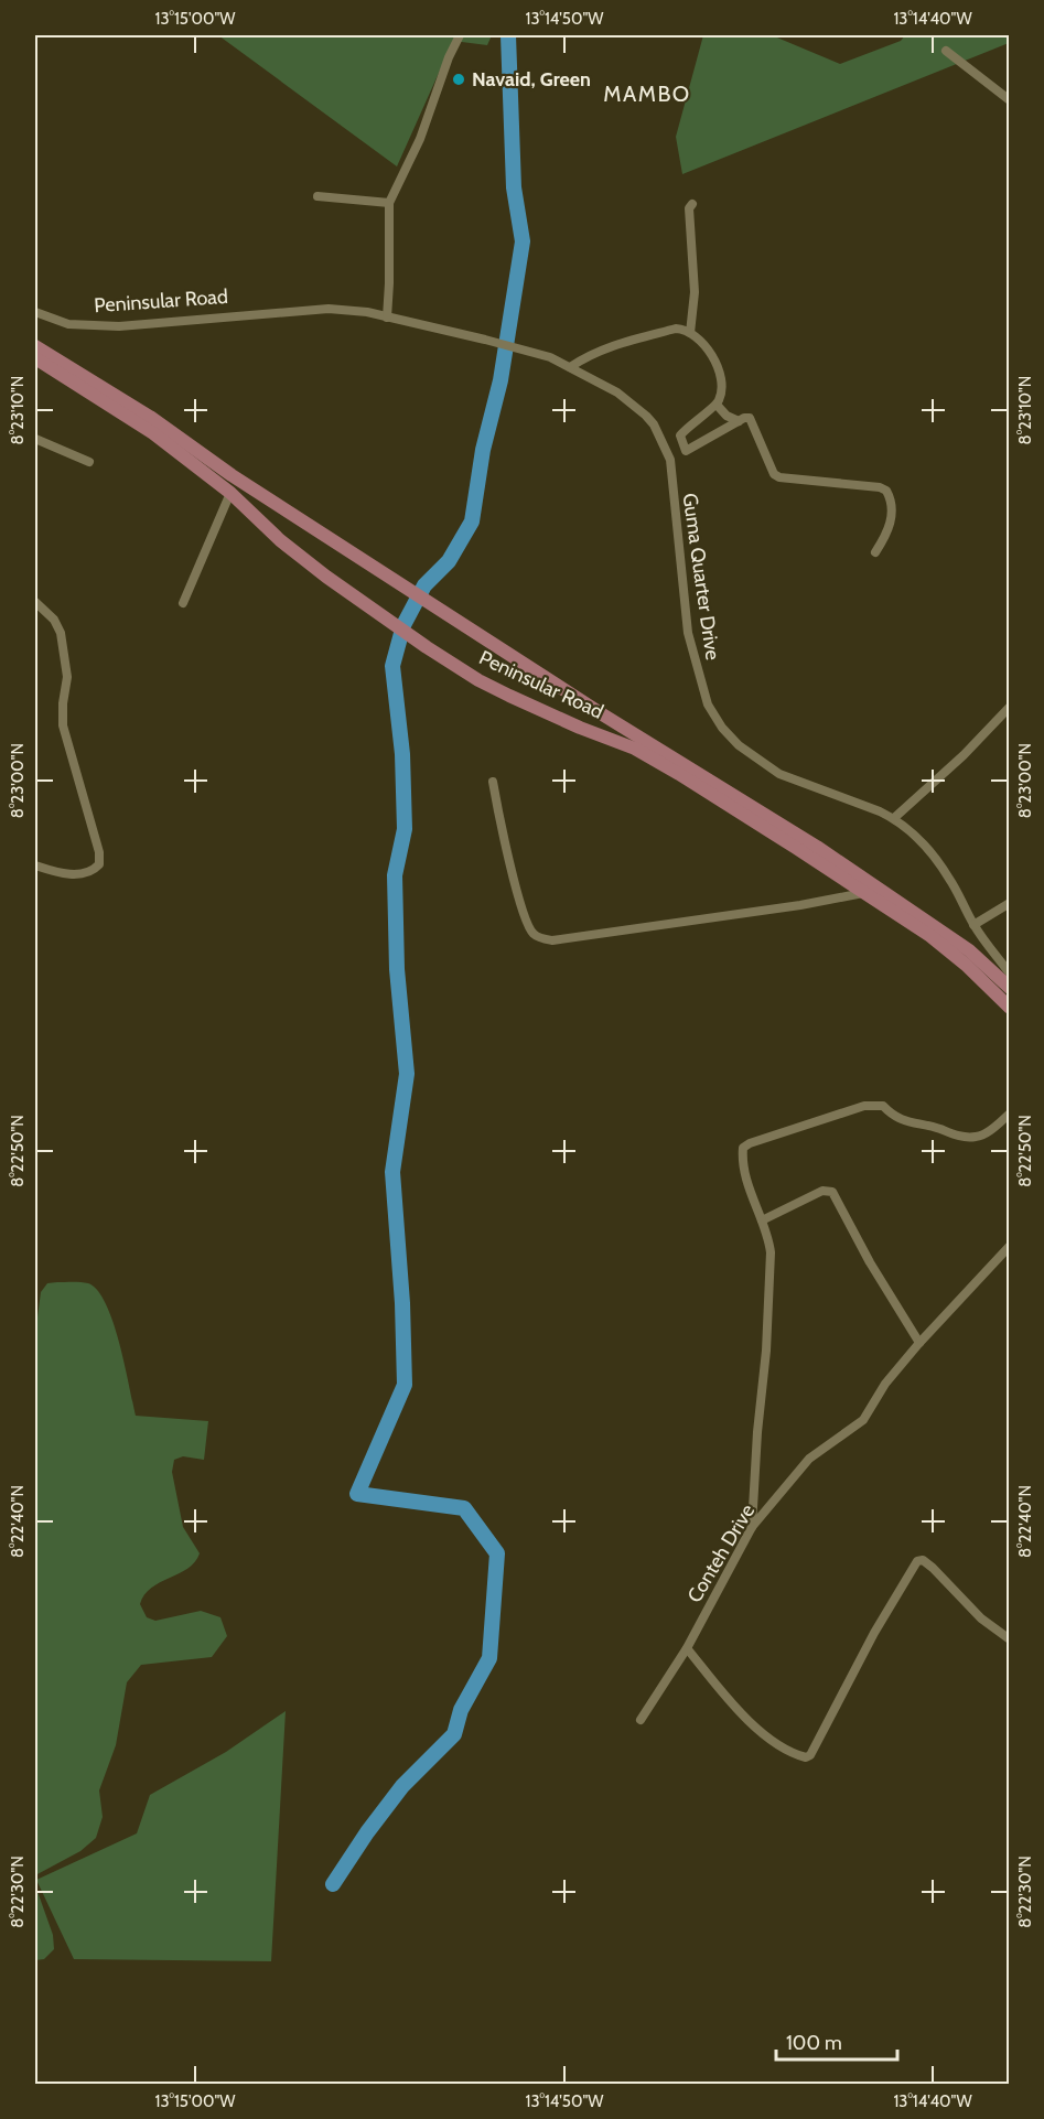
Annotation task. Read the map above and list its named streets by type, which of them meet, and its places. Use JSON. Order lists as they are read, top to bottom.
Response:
{
  "streets": {
    "main road": ["Peninsular Road"],
    "street": ["Guma Quarter Drive", "Conteh Drive"]
  },
  "crossings": [
    ["Peninsular Road", "Guma Quarter Drive"]
  ],
  "districts": ["MAMBO"],
  "places": ["Navaid, Green"],
  "scale_bar": "100 m",
  "coordinates": [
    "13°15'00\"W",
    "13°14'50\"W",
    "13°14'40\"W",
    "8°23'10\"N",
    "8°23'00\"N",
    "8°22'50\"N",
    "8°22'40\"N",
    "8°22'30\"N"
  ]
}
